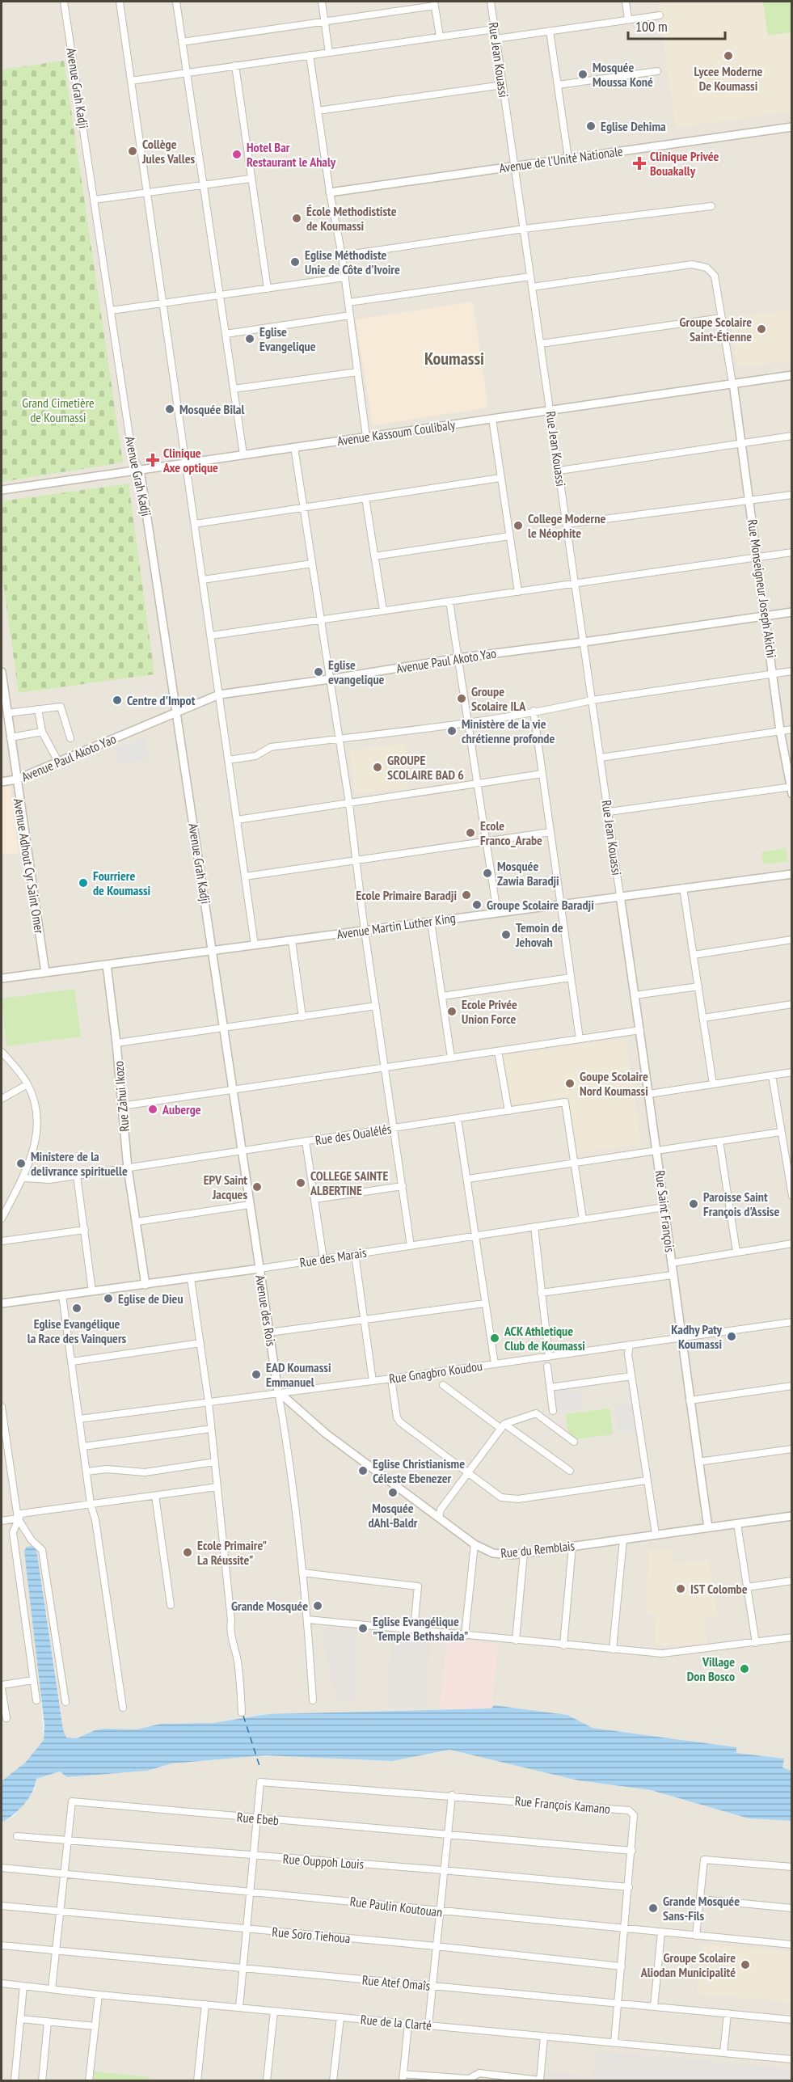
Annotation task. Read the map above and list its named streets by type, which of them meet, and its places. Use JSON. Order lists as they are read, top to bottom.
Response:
{
  "streets": {
    "street": [
      "Rue Jean Kouassi",
      "Avenue Grah Kadji",
      "Avenue de l'Unité Nationale",
      "Avenue Kassoum Coulibaly",
      "Rue Monseigneur Joseph Akichi",
      "Avenue Paul Akoto Yao",
      "Avenue Adhout Cyr Saint Omer",
      "Avenue Martin Luther King",
      "Rue Zahui Ikozo",
      "Rue des Oualélés",
      "Rue Saint François",
      "Rue des Marais",
      "Avenue des Rois",
      "Rue Gnagbro Koudou",
      "Rue du Remblais",
      "Rue François Kamano",
      "Rue Ebeb",
      "Rue Ouppoh Louis",
      "Rue Paulin Koutouan",
      "Rue Soro Tiehoua",
      "Rue Atef Omaîs",
      "Rue de la Clarté"
    ]
  },
  "crossings": [
    ["Rue Jean Kouassi", "Avenue de l'Unité Nationale"],
    ["Rue Jean Kouassi", "Avenue Kassoum Coulibaly"],
    ["Rue Jean Kouassi", "Rue Monseigneur Joseph Akichi"],
    ["Rue Jean Kouassi", "Avenue Paul Akoto Yao"],
    ["Rue Jean Kouassi", "Avenue Martin Luther King"],
    ["Rue Jean Kouassi", "Rue Saint François"],
    ["Avenue Grah Kadji", "Avenue Kassoum Coulibaly"],
    ["Avenue Grah Kadji", "Avenue Paul Akoto Yao"],
    ["Avenue Grah Kadji", "Avenue Martin Luther King"],
    ["Avenue Grah Kadji", "Avenue des Rois"],
    ["Avenue Kassoum Coulibaly", "Rue Monseigneur Joseph Akichi"],
    ["Rue Monseigneur Joseph Akichi", "Avenue Paul Akoto Yao"],
    ["Avenue Paul Akoto Yao", "Avenue Adhout Cyr Saint Omer"],
    ["Avenue Adhout Cyr Saint Omer", "Avenue Martin Luther King"],
    ["Avenue Martin Luther King", "Rue Zahui Ikozo"],
    ["Avenue Martin Luther King", "Rue Saint François"],
    ["Avenue Martin Luther King", "Avenue des Rois"],
    ["Rue Zahui Ikozo", "Rue des Oualélés"],
    ["Rue Zahui Ikozo", "Rue des Marais"],
    ["Rue des Oualélés", "Rue des Marais"],
    ["Rue des Oualélés", "Avenue des Rois"],
    ["Rue Saint François", "Rue des Marais"],
    ["Rue Saint François", "Rue Gnagbro Koudou"],
    ["Rue Saint François", "Rue du Remblais"],
    ["Rue des Marais", "Avenue des Rois"],
    ["Avenue des Rois", "Rue Gnagbro Koudou"],
    ["Avenue des Rois", "Rue du Remblais"],
    ["Rue Gnagbro Koudou", "Rue du Remblais"],
    ["Rue François Kamano", "Rue Ebeb"],
    ["Rue François Kamano", "Rue Ouppoh Louis"],
    ["Rue François Kamano", "Rue Paulin Koutouan"],
    ["Rue François Kamano", "Rue Soro Tiehoua"],
    ["Rue François Kamano", "Rue Atef Omaîs"],
    ["Rue François Kamano", "Rue de la Clarté"],
    ["Rue Ebeb", "Rue Ouppoh Louis"],
    ["Rue Ebeb", "Rue Paulin Koutouan"],
    ["Rue Ebeb", "Rue Soro Tiehoua"],
    ["Rue Ebeb", "Rue Atef Omaîs"],
    ["Rue Ebeb", "Rue de la Clarté"]
  ],
  "districts": ["Koumassi"],
  "parks": ["Grand Cimetière de Koumassi"],
  "places": {
    "other": [
      "Lycee Moderne De Koumassi",
      "Mosquée Moussa Koné",
      "Eglise Dehima",
      "Collège Jules Valles",
      "Hotel Bar Restaurant le Ahaly",
      "École Methodististe de Koumassi",
      "Eglise Méthodiste Unie de Côte d'Ivoire",
      "Groupe Scolaire Saint-Étienne",
      "Eglise Evangelique",
      "Mosquée Bilal",
      "College Moderne le Néophite",
      "Eglise evangelique",
      "Groupe Scolaire ILA",
      "Centre d'Impot",
      "Ministère de la vie chrétienne profonde",
      "GROUPE SCOLAIRE BAD 6",
      "Ecole Franco_Arabe",
      "Mosquée Zawia Baradji",
      "Fourriere de Koumassi",
      "Ecole Primaire Baradji",
      "Groupe Scolaire Baradji",
      "Temoin de Jehovah",
      "Ecole Privée Union Force",
      "Goupe Scolaire Nord Koumassi",
      "Auberge",
      "Ministere de la delivrance spirituelle",
      "COLLEGE SAINTE ALBERTINE",
      "EPV Saint Jacques",
      "Paroisse Saint François d'Assise",
      "Eglise de Dieu",
      "Eglise Evangélique la Race des Vainquers",
      "Kadhy Paty Koumassi",
      "ACK Athletique Club de Koumassi",
      "EAD Koumassi Emmanuel",
      "Eglise Christianisme Céleste Ebenezer",
      "Mosquée dAhl-Baldr",
      "Ecole Primaire\" La Réussite\"",
      "IST Colombe",
      "Grande Mosquée",
      "Eglise Evangélique \"Temple Bethshaida\"",
      "Village Don Bosco",
      "Grande Mosquée Sans-Fils",
      "Groupe Scolaire Aliodan Municipalité"
    ],
    "health": ["Clinique Privée Bouakally", "Clinique Axe optique"]
  },
  "scale_bar": "100 m"
}
